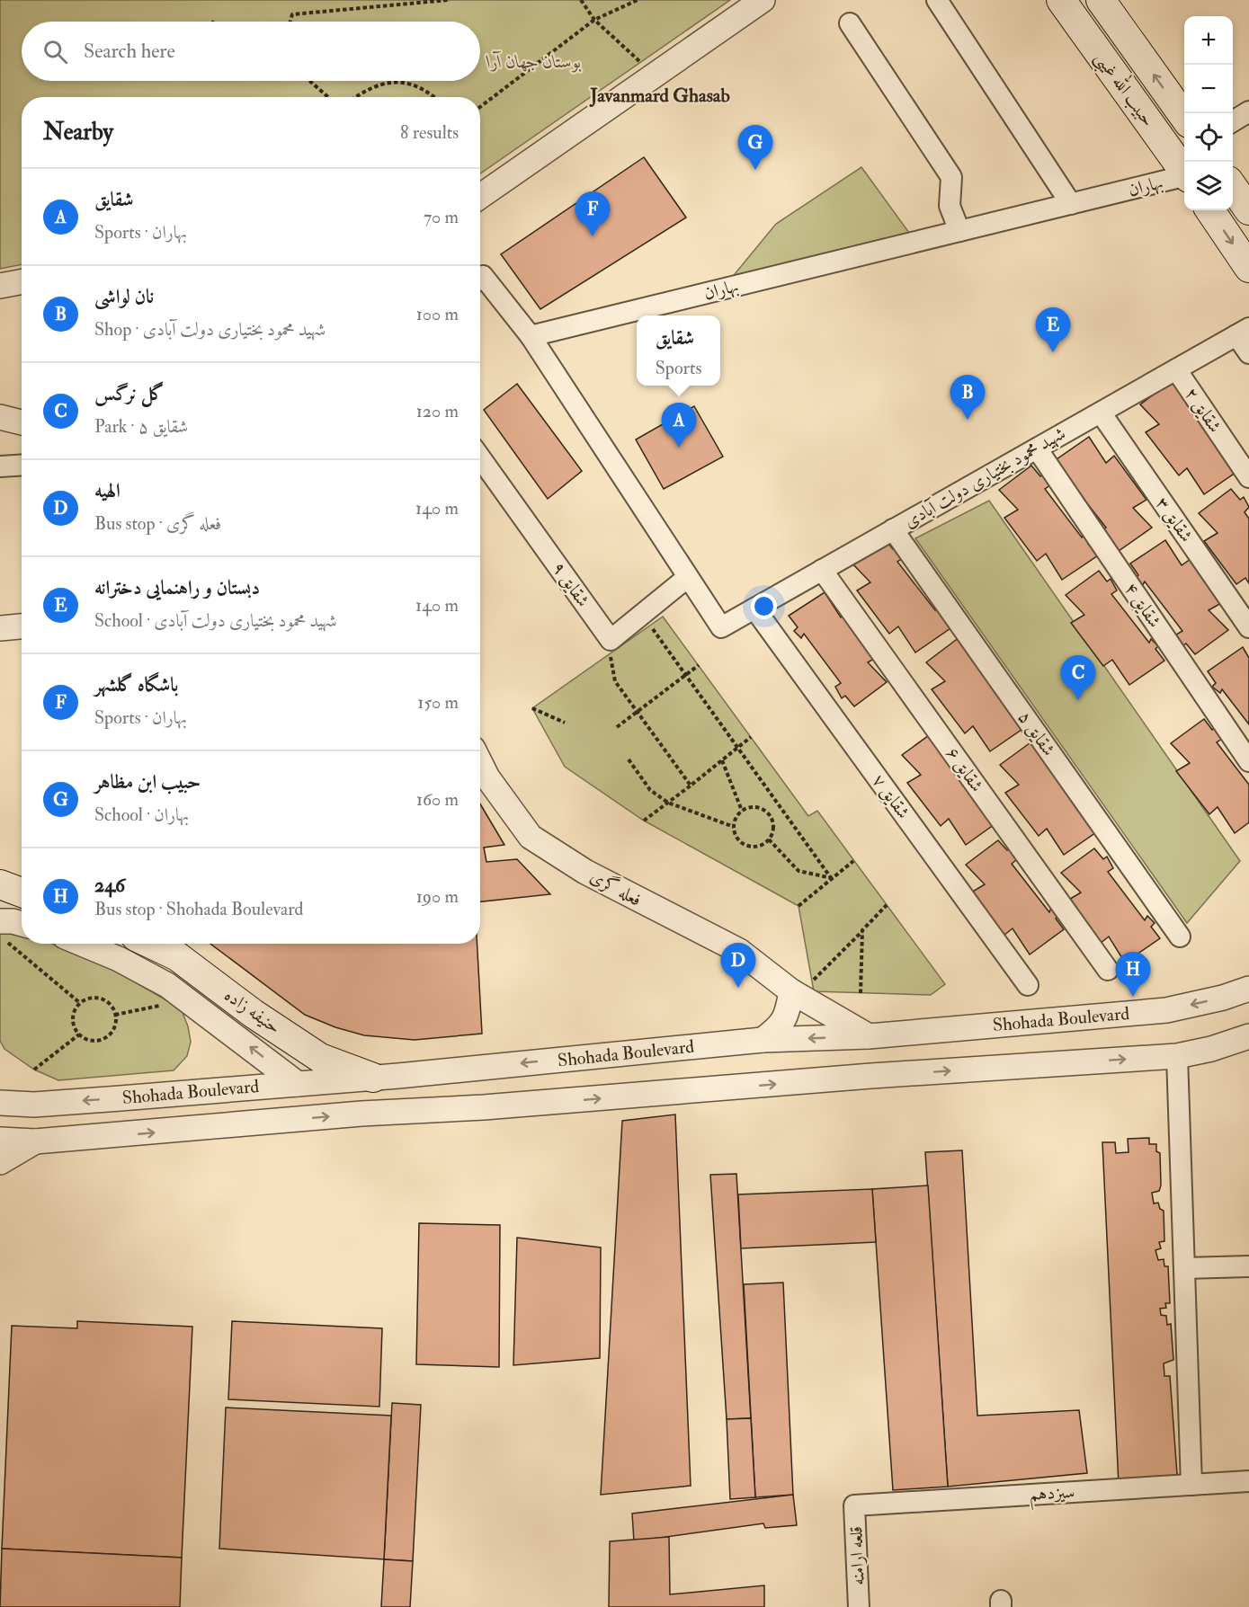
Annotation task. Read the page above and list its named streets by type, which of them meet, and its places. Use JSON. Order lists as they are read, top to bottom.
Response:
{
  "streets": {
    "main road": ["حبیب الله غیبی", "حنیفه زاده"],
    "street": [
      "بهاران",
      "شقایق ۲",
      "شهید محمود بختیاری دولت آبادی",
      "شقایق ۳",
      "شقایق ۹",
      "شقایق ۴",
      "شقایق ۵",
      "شقایق ۶",
      "شقایق ۷",
      "فعله گری",
      "Shohada Boulevard",
      "سیزدهم",
      "قلعه ارامنه"
    ]
  },
  "crossings": [
    ["شقایق ۲", "شهید محمود بختیاری دولت آبادی"],
    ["شهید محمود بختیاری دولت آبادی", "شقایق ۳"],
    ["شهید محمود بختیاری دولت آبادی", "شقایق ۹"],
    ["شهید محمود بختیاری دولت آبادی", "شقایق ۴"],
    ["شهید محمود بختیاری دولت آبادی", "شقایق ۵"],
    ["شهید محمود بختیاری دولت آبادی", "شقایق ۶"],
    ["شهید محمود بختیاری دولت آبادی", "شقایق ۷"],
    ["فعله گری", "Shohada Boulevard"],
    ["حنیفه زاده", "Shohada Boulevard"],
    ["سیزدهم", "قلعه ارامنه"]
  ],
  "districts": ["Javanmard Ghasab"],
  "parks": ["بوستان جهان آرا"],
  "page": {
    "map_buttons": ["+", "−"],
    "search": "Search here",
    "heading": ["Nearby", "8 results"],
    "pins": [
      "G",
      "F",
      "E",
      "B",
      "A",
      "C",
      "D",
      "H"
    ],
    "list": [
      {
        "mark": "A",
        "name": "شقایق",
        "note": "Sports · بهاران",
        "value": "70 m"
      },
      {
        "mark": "B",
        "name": "نان لواشی",
        "note": "Shop · شهید محمود بختیاری دولت آبادی",
        "value": "100 m"
      },
      {
        "mark": "C",
        "name": "گل نرگس",
        "note": "Park · شقایق ۵",
        "value": "120 m"
      },
      {
        "mark": "D",
        "name": "الهیه",
        "note": "Bus stop · فعله گری",
        "value": "140 m"
      },
      {
        "mark": "E",
        "name": "دبستان و راهنمایی دخترانه",
        "note": "School · شهید محمود بختیاری دولت آبادی",
        "value": "140 m"
      },
      {
        "mark": "F",
        "name": "باشگاه گلشهر",
        "note": "Sports · بهاران",
        "value": "150 m"
      },
      {
        "mark": "G",
        "name": "حبیب ابن مظاهر",
        "note": "School · بهاران",
        "value": "160 m"
      },
      {
        "mark": "H",
        "name": "246",
        "note": "Bus stop · Shohada Boulevard",
        "value": "190 m"
      }
    ],
    "popup": ["شقایق", "Sports"]
  }
}
